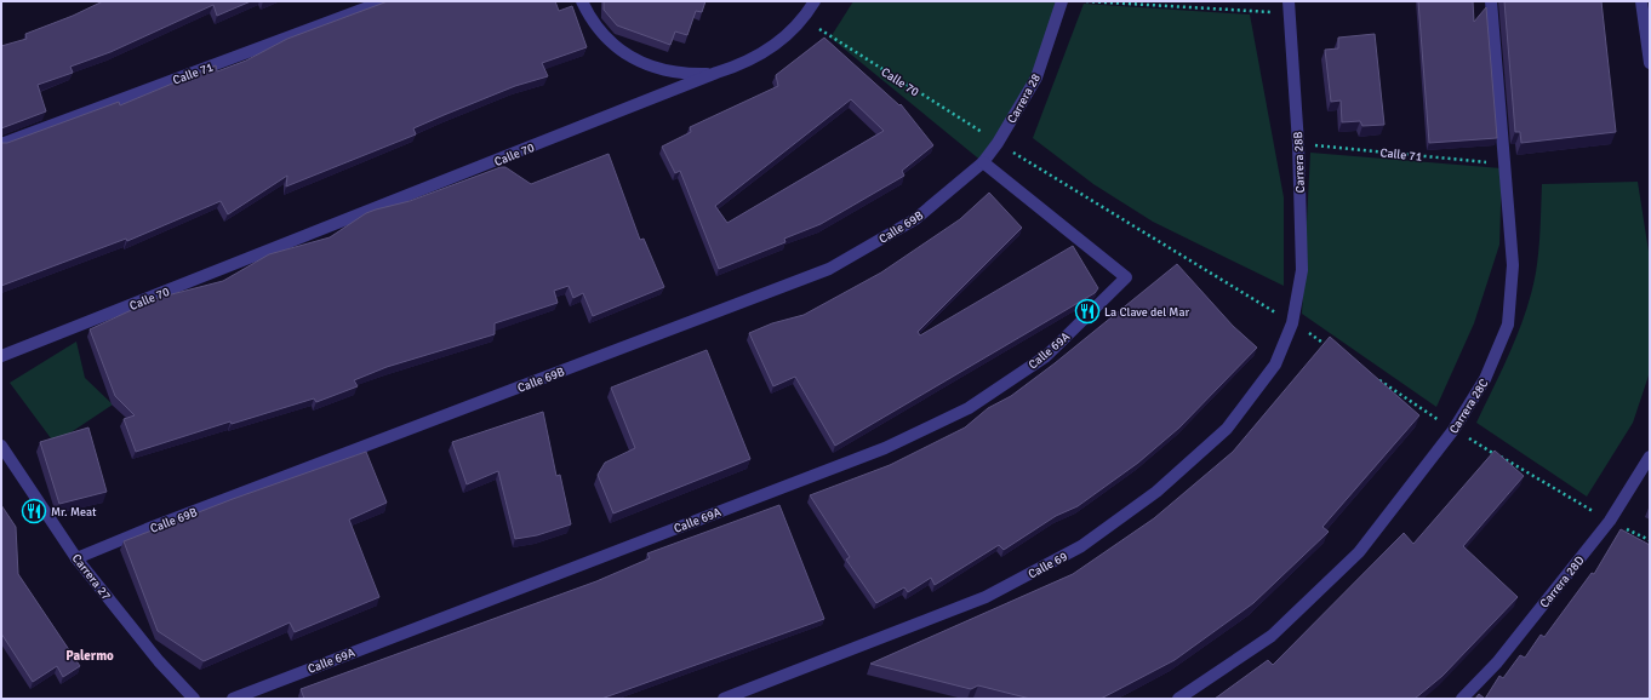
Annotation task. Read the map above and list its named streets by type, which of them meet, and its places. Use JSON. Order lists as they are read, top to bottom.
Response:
{
  "streets": {
    "street": [
      "Calle 71",
      "Calle 70",
      "Carrera 28",
      "Carrera 28B",
      "Calle 69B",
      "Calle 69A",
      "Carrera 28C",
      "Calle 69",
      "Carrera 27",
      "Carrera 28D"
    ]
  },
  "crossings": [
    ["Calle 71", "Carrera 28B"],
    ["Calle 71", "Carrera 28C"],
    ["Calle 70", "Carrera 28"],
    ["Carrera 28", "Calle 69B"],
    ["Carrera 28", "Calle 69A"],
    ["Carrera 28B", "Calle 69"],
    ["Calle 69B", "Calle 69A"],
    ["Calle 69B", "Carrera 27"]
  ],
  "districts": ["Palermo"],
  "places": {
    "restaurant": ["La Clave del Mar", "Mr. Meat"]
  }
}
